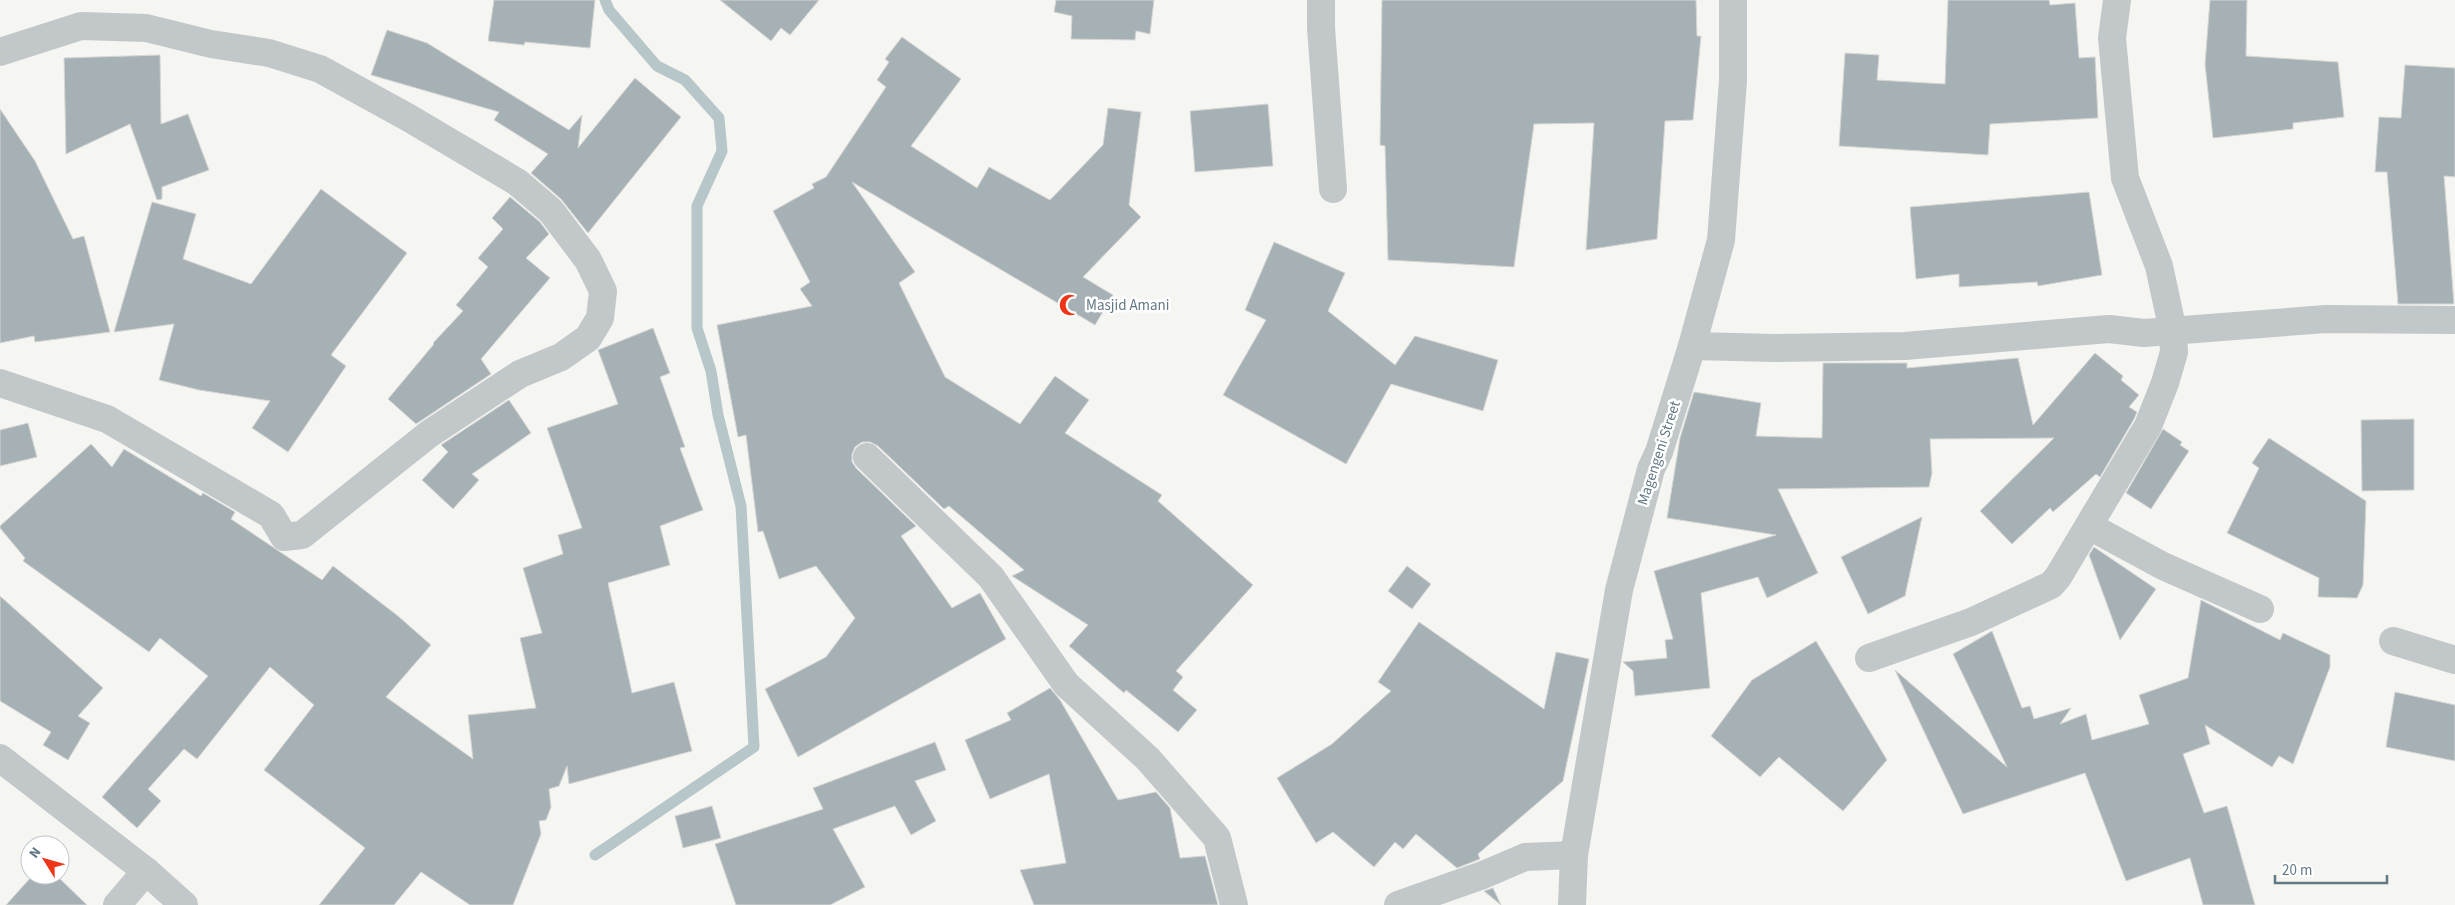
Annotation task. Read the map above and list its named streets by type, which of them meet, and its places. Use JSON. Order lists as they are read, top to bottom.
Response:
{
  "streets": {
    "street": ["Magengeni Street"]
  },
  "places": {
    "mosque": ["Masjid Amani"]
  },
  "scale_bar": "20 m",
  "north": "top left"
}
